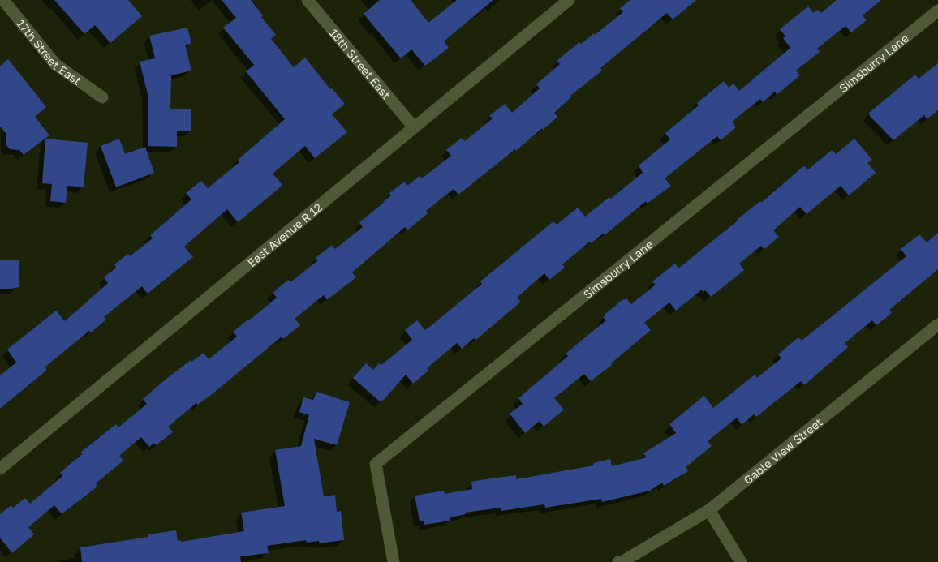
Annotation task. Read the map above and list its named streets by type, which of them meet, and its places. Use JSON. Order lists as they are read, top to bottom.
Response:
{
  "streets": {
    "street": [
      "17th Street East",
      "Simsburry Lane",
      "18th Street East",
      "East Avenue R 12",
      "Gable View Street"
    ]
  },
  "crossings": [
    ["18th Street East", "East Avenue R 12"]
  ]
}
